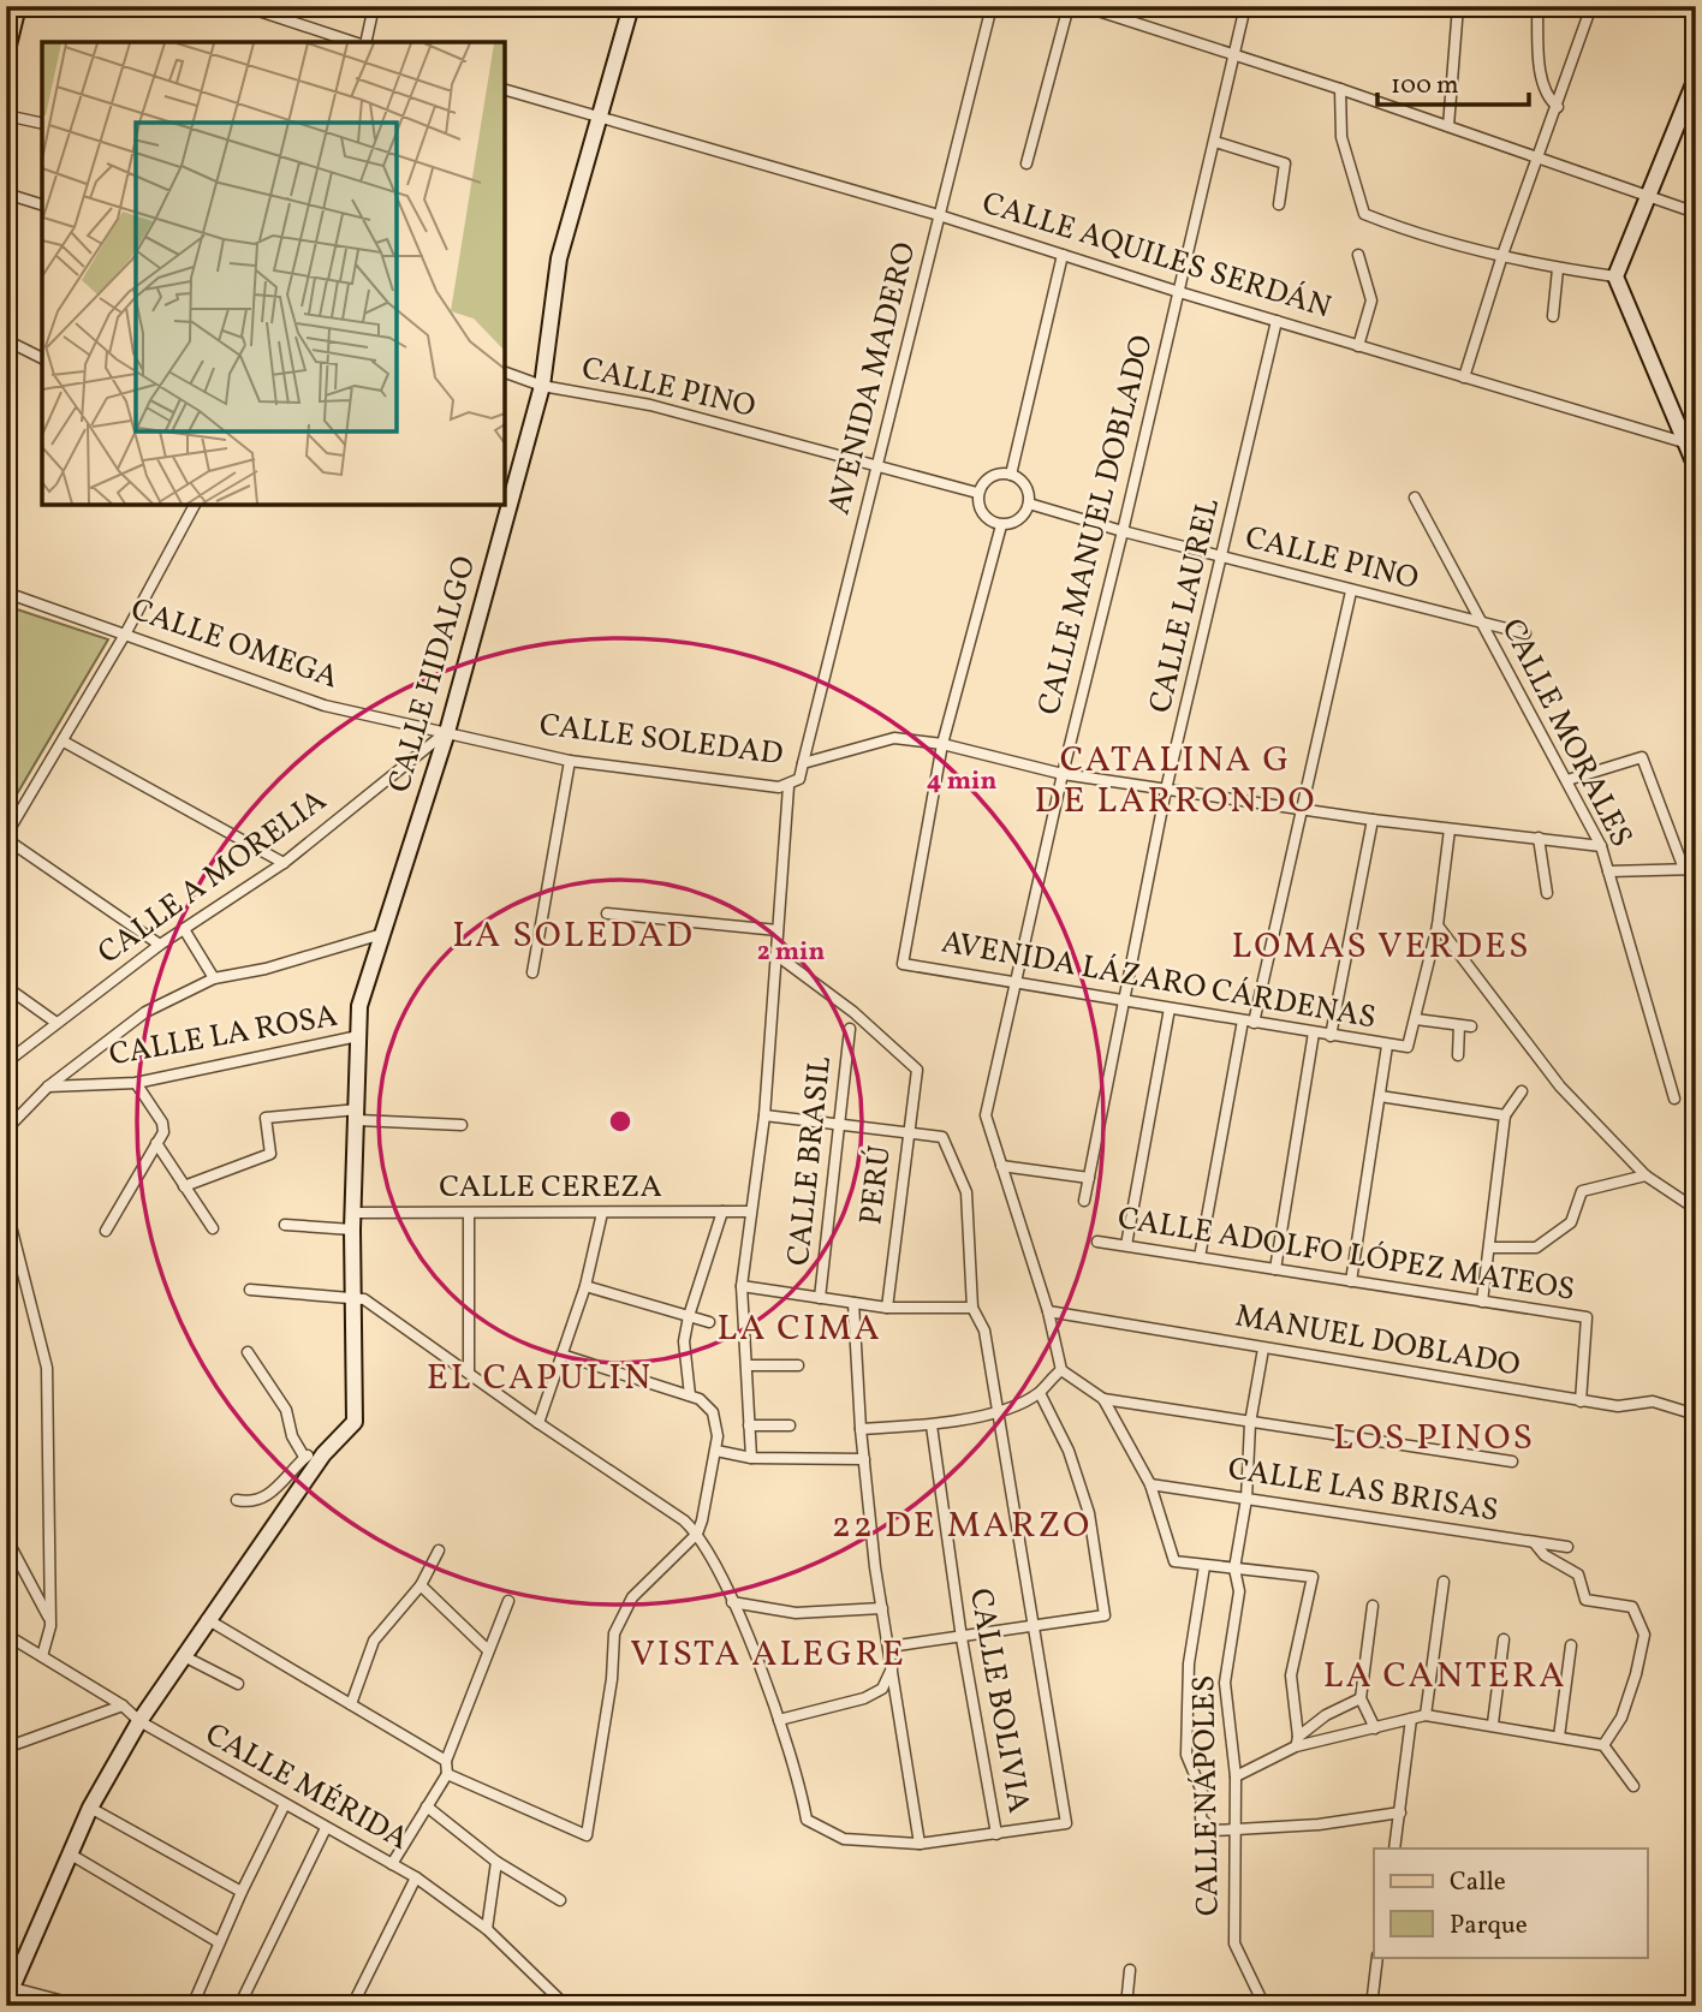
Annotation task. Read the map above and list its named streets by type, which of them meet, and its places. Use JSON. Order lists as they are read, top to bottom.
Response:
{
  "streets": {
    "street": [
      "CALLE AQUILES SERDÁN",
      "AVENIDA MADERO",
      "CALLE PINO",
      "CALLE MANUEL DOBLADO",
      "CALLE LAUREL",
      "CALLE OMEGA",
      "CALLE HIDALGO",
      "CALLE MORALES",
      "CALLE SOLEDAD",
      "CALLE A MORELIA",
      "AVENIDA LÁZARO CÁRDENAS",
      "CALLE LA ROSA",
      "CALLE BRASIL",
      "PERÚ",
      "CALLE CEREZA",
      "CALLE ADOLFO LÓPEZ MATEOS",
      "MANUEL DOBLADO",
      "CALLE LAS BRISAS",
      "CALLE BOLIVIA",
      "CALLE MÉRIDA",
      "CALLE NÁPOLES"
    ]
  },
  "crossings": [
    ["CALLE AQUILES SERDÁN", "AVENIDA MADERO"],
    ["CALLE AQUILES SERDÁN", "CALLE MANUEL DOBLADO"],
    ["CALLE AQUILES SERDÁN", "CALLE LAUREL"],
    ["CALLE AQUILES SERDÁN", "CALLE HIDALGO"],
    ["AVENIDA MADERO", "CALLE PINO"],
    ["AVENIDA MADERO", "CALLE SOLEDAD"],
    ["CALLE PINO", "CALLE MANUEL DOBLADO"],
    ["CALLE PINO", "CALLE LAUREL"],
    ["CALLE PINO", "CALLE HIDALGO"],
    ["CALLE PINO", "CALLE MORALES"],
    ["CALLE MANUEL DOBLADO", "CALLE SOLEDAD"],
    ["CALLE MANUEL DOBLADO", "AVENIDA LÁZARO CÁRDENAS"],
    ["CALLE MANUEL DOBLADO", "MANUEL DOBLADO"],
    ["CALLE LAUREL", "CALLE SOLEDAD"],
    ["CALLE LAUREL", "AVENIDA LÁZARO CÁRDENAS"],
    ["CALLE OMEGA", "CALLE HIDALGO"],
    ["CALLE OMEGA", "CALLE SOLEDAD"],
    ["CALLE OMEGA", "CALLE A MORELIA"],
    ["CALLE HIDALGO", "CALLE SOLEDAD"],
    ["CALLE HIDALGO", "CALLE A MORELIA"],
    ["CALLE HIDALGO", "CALLE LA ROSA"],
    ["CALLE HIDALGO", "CALLE CEREZA"],
    ["CALLE HIDALGO", "CALLE MÉRIDA"],
    ["CALLE MORALES", "CALLE SOLEDAD"],
    ["CALLE SOLEDAD", "CALLE A MORELIA"],
    ["CALLE SOLEDAD", "AVENIDA LÁZARO CÁRDENAS"],
    ["CALLE ADOLFO LÓPEZ MATEOS", "MANUEL DOBLADO"],
    ["MANUEL DOBLADO", "CALLE NÁPOLES"],
    ["CALLE LAS BRISAS", "CALLE NÁPOLES"]
  ],
  "districts": [
    "CATALINA G DE LARRONDO",
    "LA SOLEDAD",
    "LOMAS VERDES",
    "LA CIMA",
    "EL CAPULIN",
    "LOS PINOS",
    "22 DE MARZO",
    "VISTA ALEGRE",
    "LA CANTERA"
  ],
  "legend": ["Calle", "Parque"],
  "scale_bar": "100 m",
  "rings": ["4 min", "2 min"]
}
